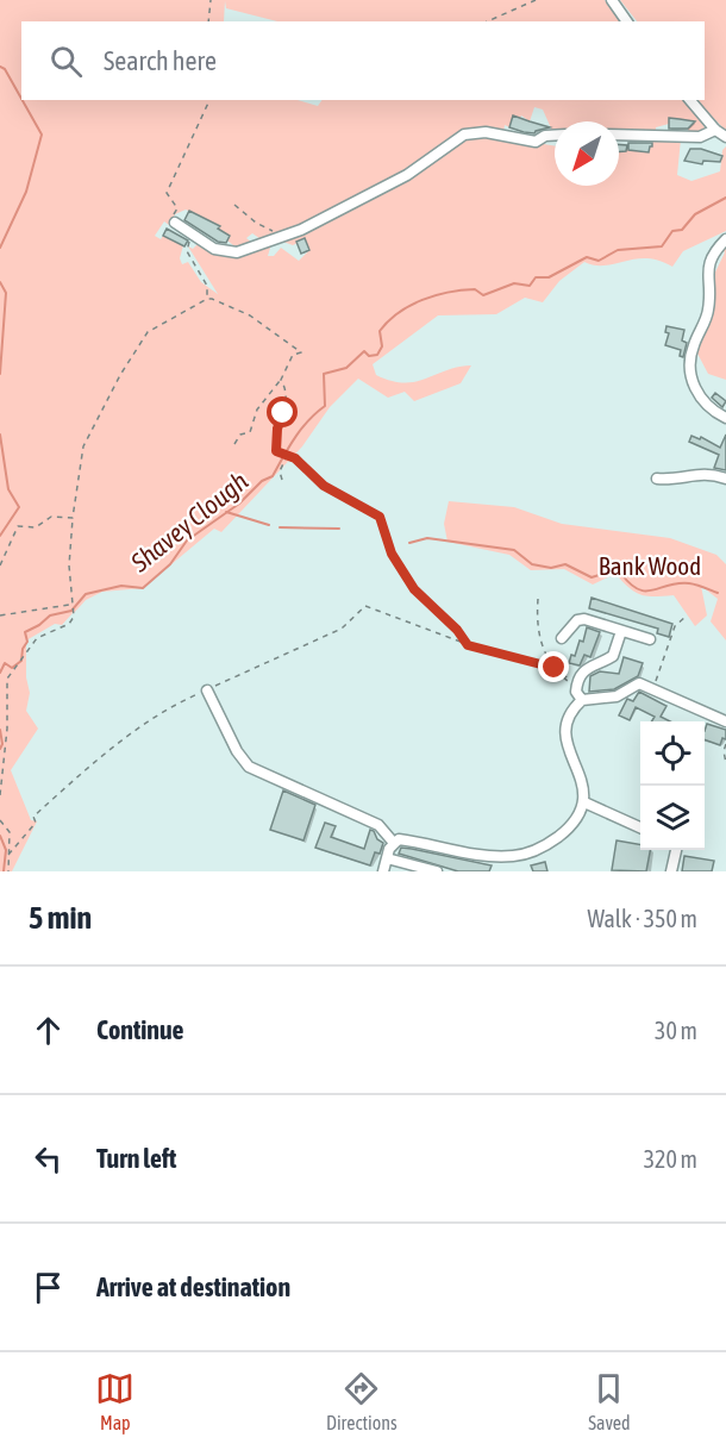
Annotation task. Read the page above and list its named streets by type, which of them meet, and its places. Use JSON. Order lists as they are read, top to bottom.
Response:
{
  "water": ["Shavey Clough"],
  "parks": ["Bank Wood"],
  "north": "bottom left",
  "page": {
    "search": "Search here",
    "heading": ["5 min", "Walk · 350 m"],
    "list": [
      ["Continue", "30 m"],
      ["Turn left", "320 m"],
      "Arrive at destination"
    ],
    "nav": ["Map", "Directions", "Saved"]
  }
}
